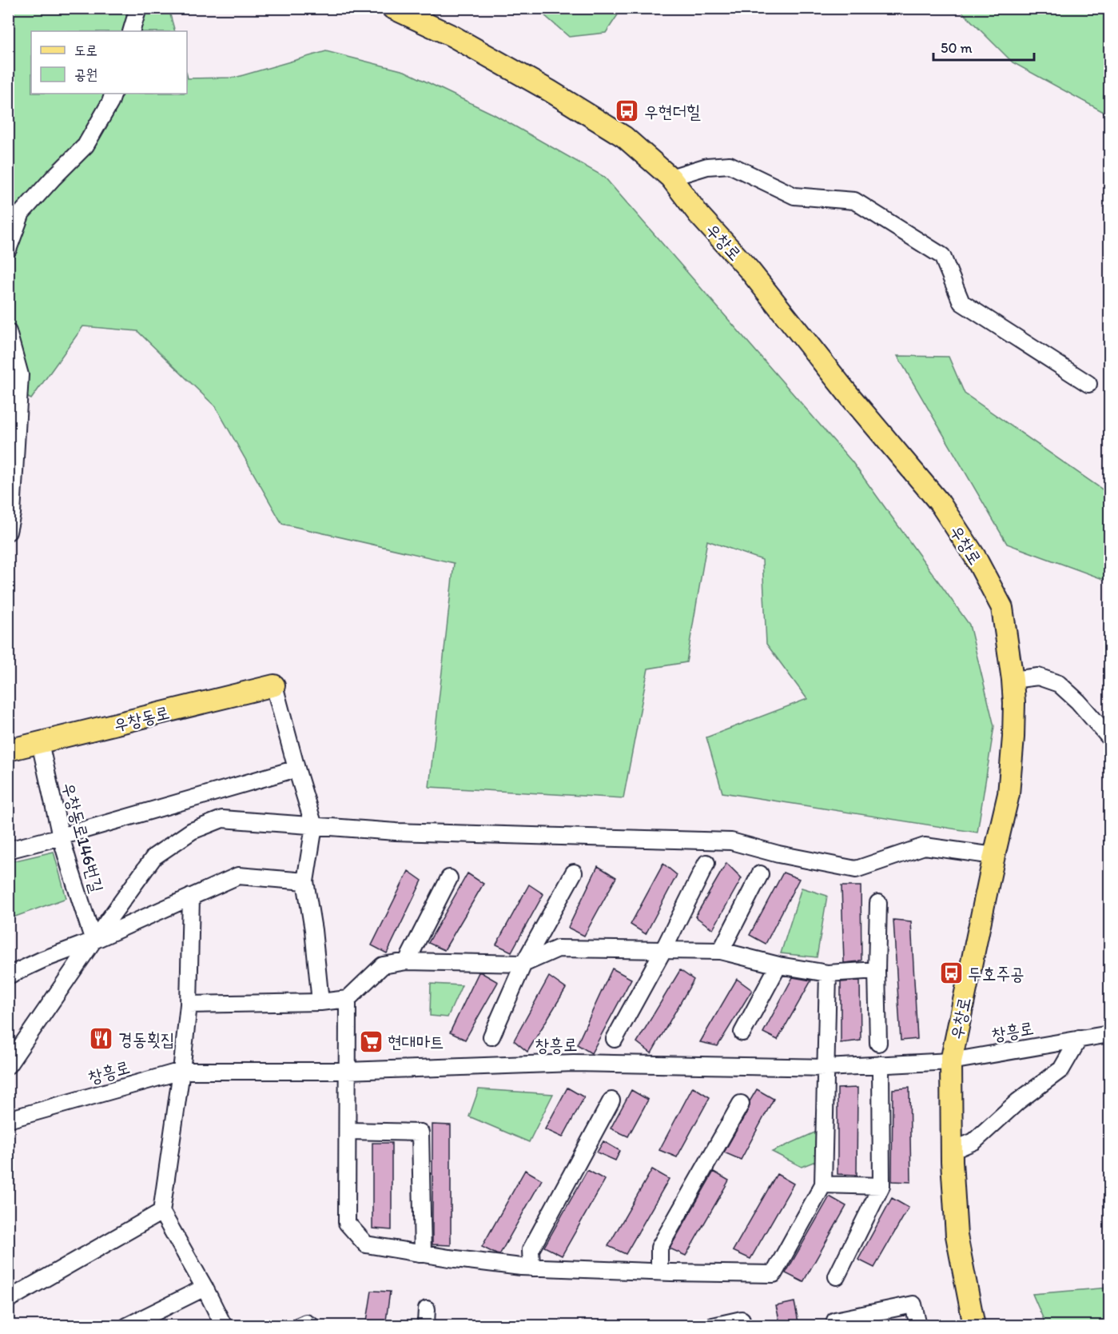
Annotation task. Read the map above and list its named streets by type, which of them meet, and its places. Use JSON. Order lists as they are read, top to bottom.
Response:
{
  "streets": {
    "main road": ["우창로", "우창동로"],
    "street": ["우창동로146번길", "창흥로"]
  },
  "crossings": [
    ["우창로", "창흥로"],
    ["우창동로", "우창동로146번길"]
  ],
  "places": {
    "bus stop": ["우현더힐", "두호주공"],
    "restaurant": ["경동횟집"],
    "supermarket": ["현대마트"]
  },
  "legend": ["도로", "공원"],
  "scale_bar": "50 m"
}
